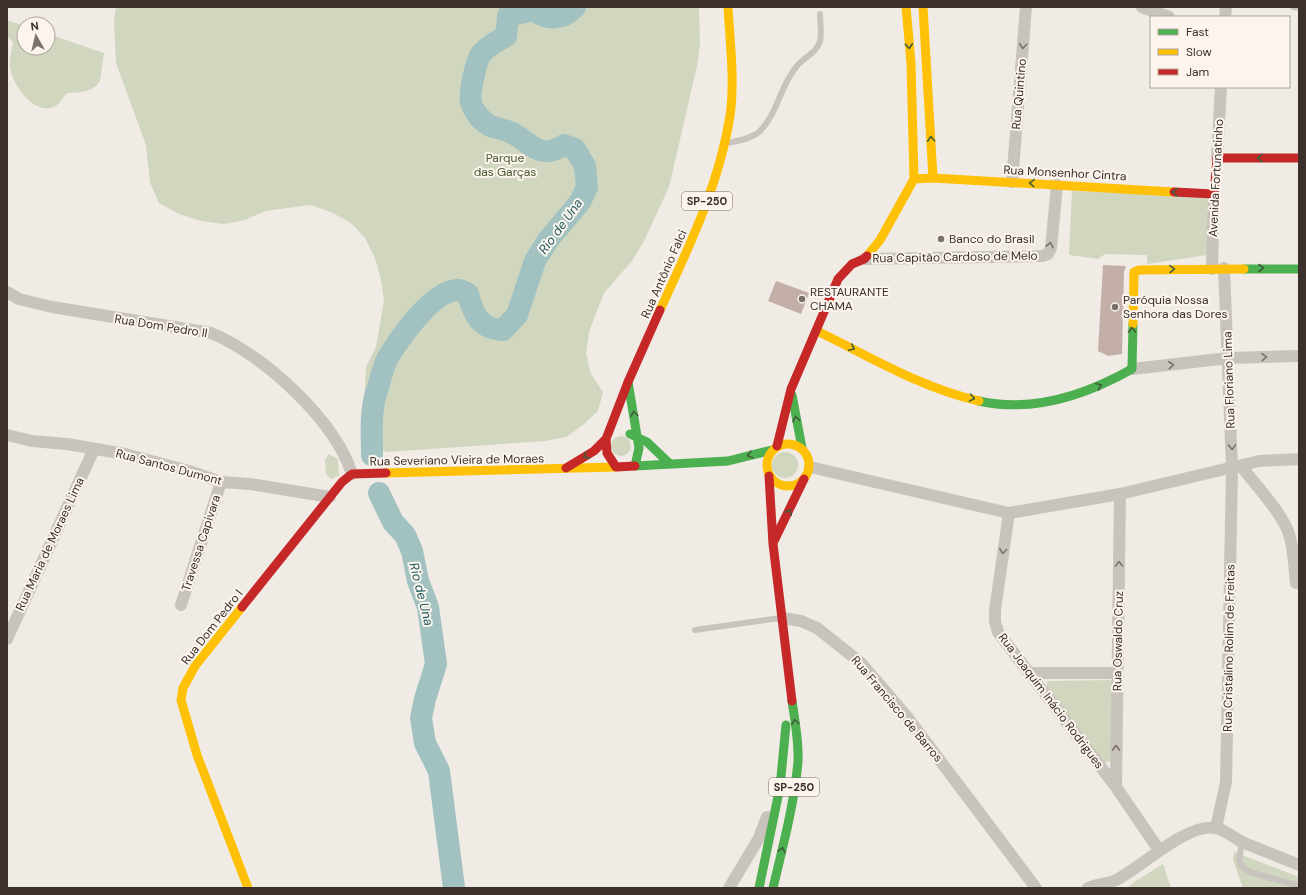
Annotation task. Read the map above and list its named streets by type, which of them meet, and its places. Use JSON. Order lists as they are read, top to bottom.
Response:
{
  "streets": {
    "main road": [
      "Rua Monsenhor Cintra",
      "Avenida Fortunatinho",
      "SP-250",
      "Rua Antônio Falci",
      "Rua Severiano Vieira de Moraes",
      "Rua Dom Pedro I"
    ],
    "street": [
      "Rua Quintino",
      "Rua Capitão Cardoso de Melo",
      "Rua Dom Pedro II",
      "Rua Floriano Lima",
      "Rua Santos Dumont",
      "Travessa Capivara",
      "Rua Maria de Moraes Lima",
      "Rua Oswaldo Cruz",
      "Rua Cristalino Rolim de Freitas",
      "Rua Joaquim Inácio Rodrigues",
      "Rua Francisco de Barros"
    ]
  },
  "crossings": [
    ["Rua Quintino", "Rua Monsenhor Cintra"],
    ["Rua Monsenhor Cintra", "Avenida Fortunatinho"],
    ["Rua Monsenhor Cintra", "Rua Capitão Cardoso de Melo"],
    ["SP-250", "Rua Severiano Vieira de Moraes"],
    ["SP-250", "Rua Francisco de Barros"],
    ["Rua Antônio Falci", "Rua Severiano Vieira de Moraes"],
    ["Rua Dom Pedro II", "Rua Severiano Vieira de Moraes"],
    ["Rua Dom Pedro II", "Rua Dom Pedro I"],
    ["Rua Floriano Lima", "Rua Cristalino Rolim de Freitas"],
    ["Rua Severiano Vieira de Moraes", "Rua Dom Pedro I"],
    ["Rua Santos Dumont", "Travessa Capivara"],
    ["Rua Santos Dumont", "Rua Maria de Moraes Lima"],
    ["Rua Santos Dumont", "Rua Dom Pedro I"],
    ["Rua Oswaldo Cruz", "Rua Joaquim Inácio Rodrigues"]
  ],
  "one_way": [
    "Rua Quintino",
    "Rua Monsenhor Cintra",
    "Rua Capitão Cardoso de Melo",
    "Rua Floriano Lima",
    "Rua Oswaldo Cruz",
    "Rua Joaquim Inácio Rodrigues"
  ],
  "water": ["Rio de Una"],
  "parks": ["Parque das Garças"],
  "places": ["Banco do Brasil", "RESTAURANTE CHAMA", "Paróquia Nossa Senhora das Dores"],
  "legend": ["Fast", "Slow", "Jam"],
  "north": "top"
}
